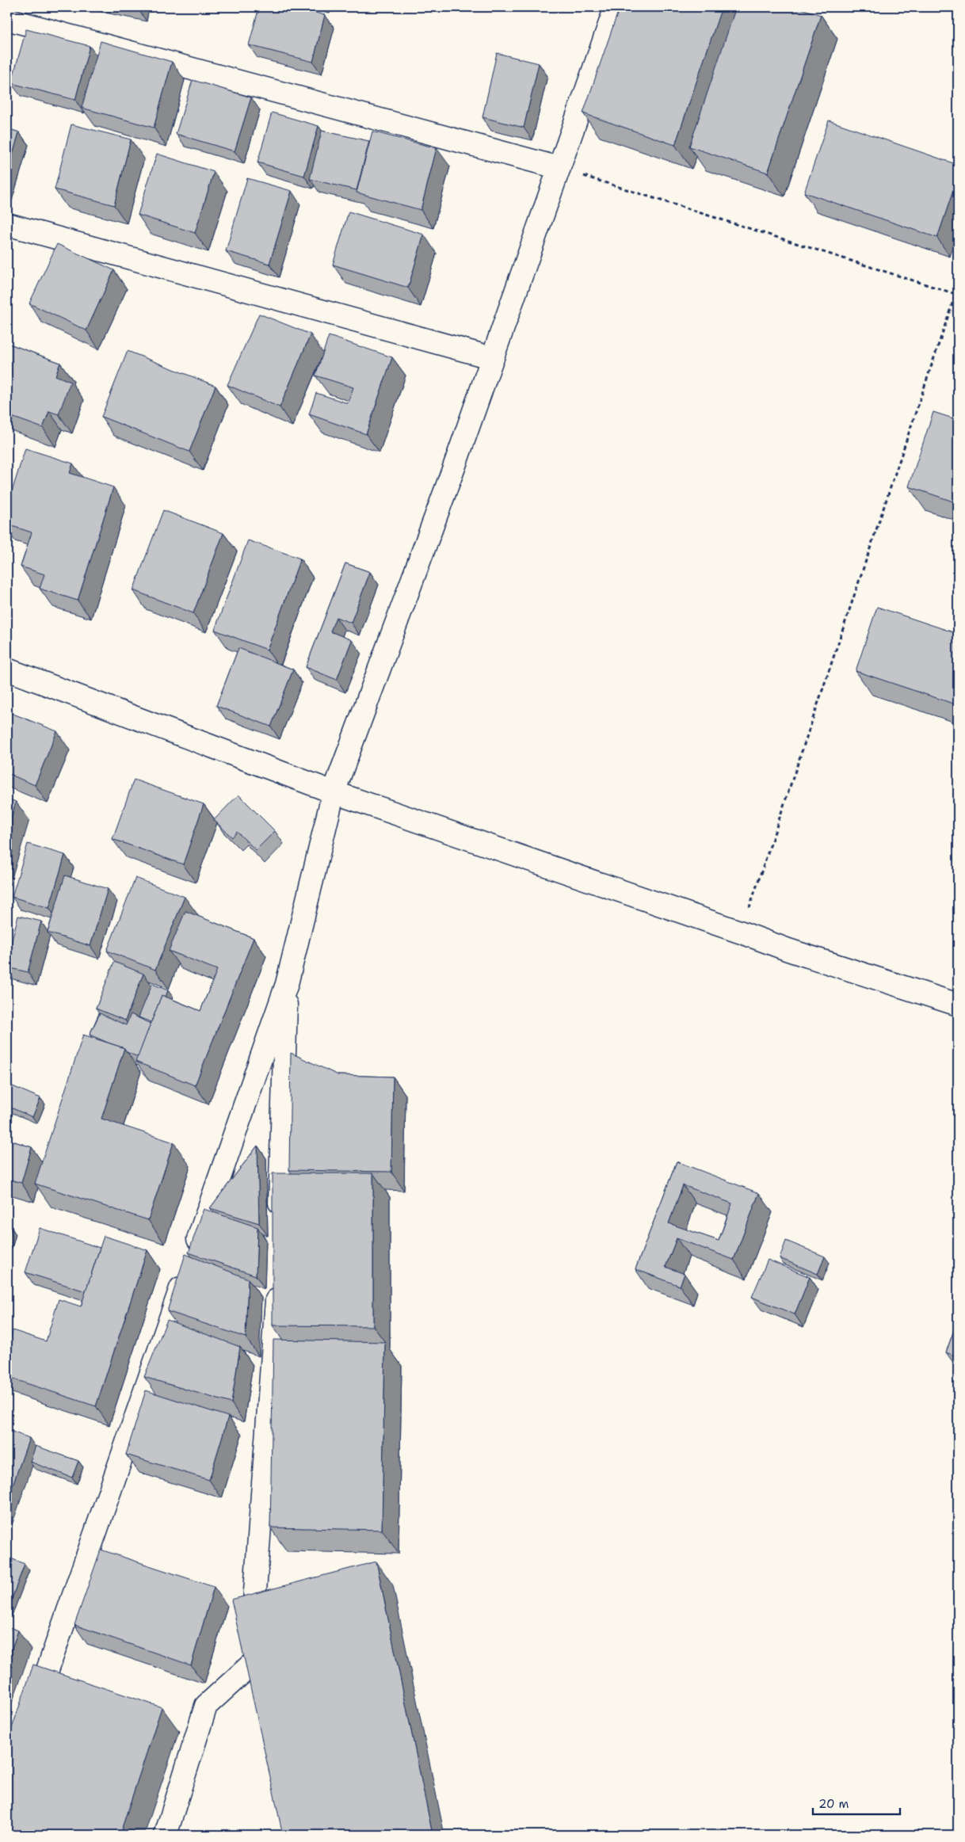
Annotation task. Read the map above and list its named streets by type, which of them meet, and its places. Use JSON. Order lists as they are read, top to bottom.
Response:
{
  "scale_bar": "20 m"
}
